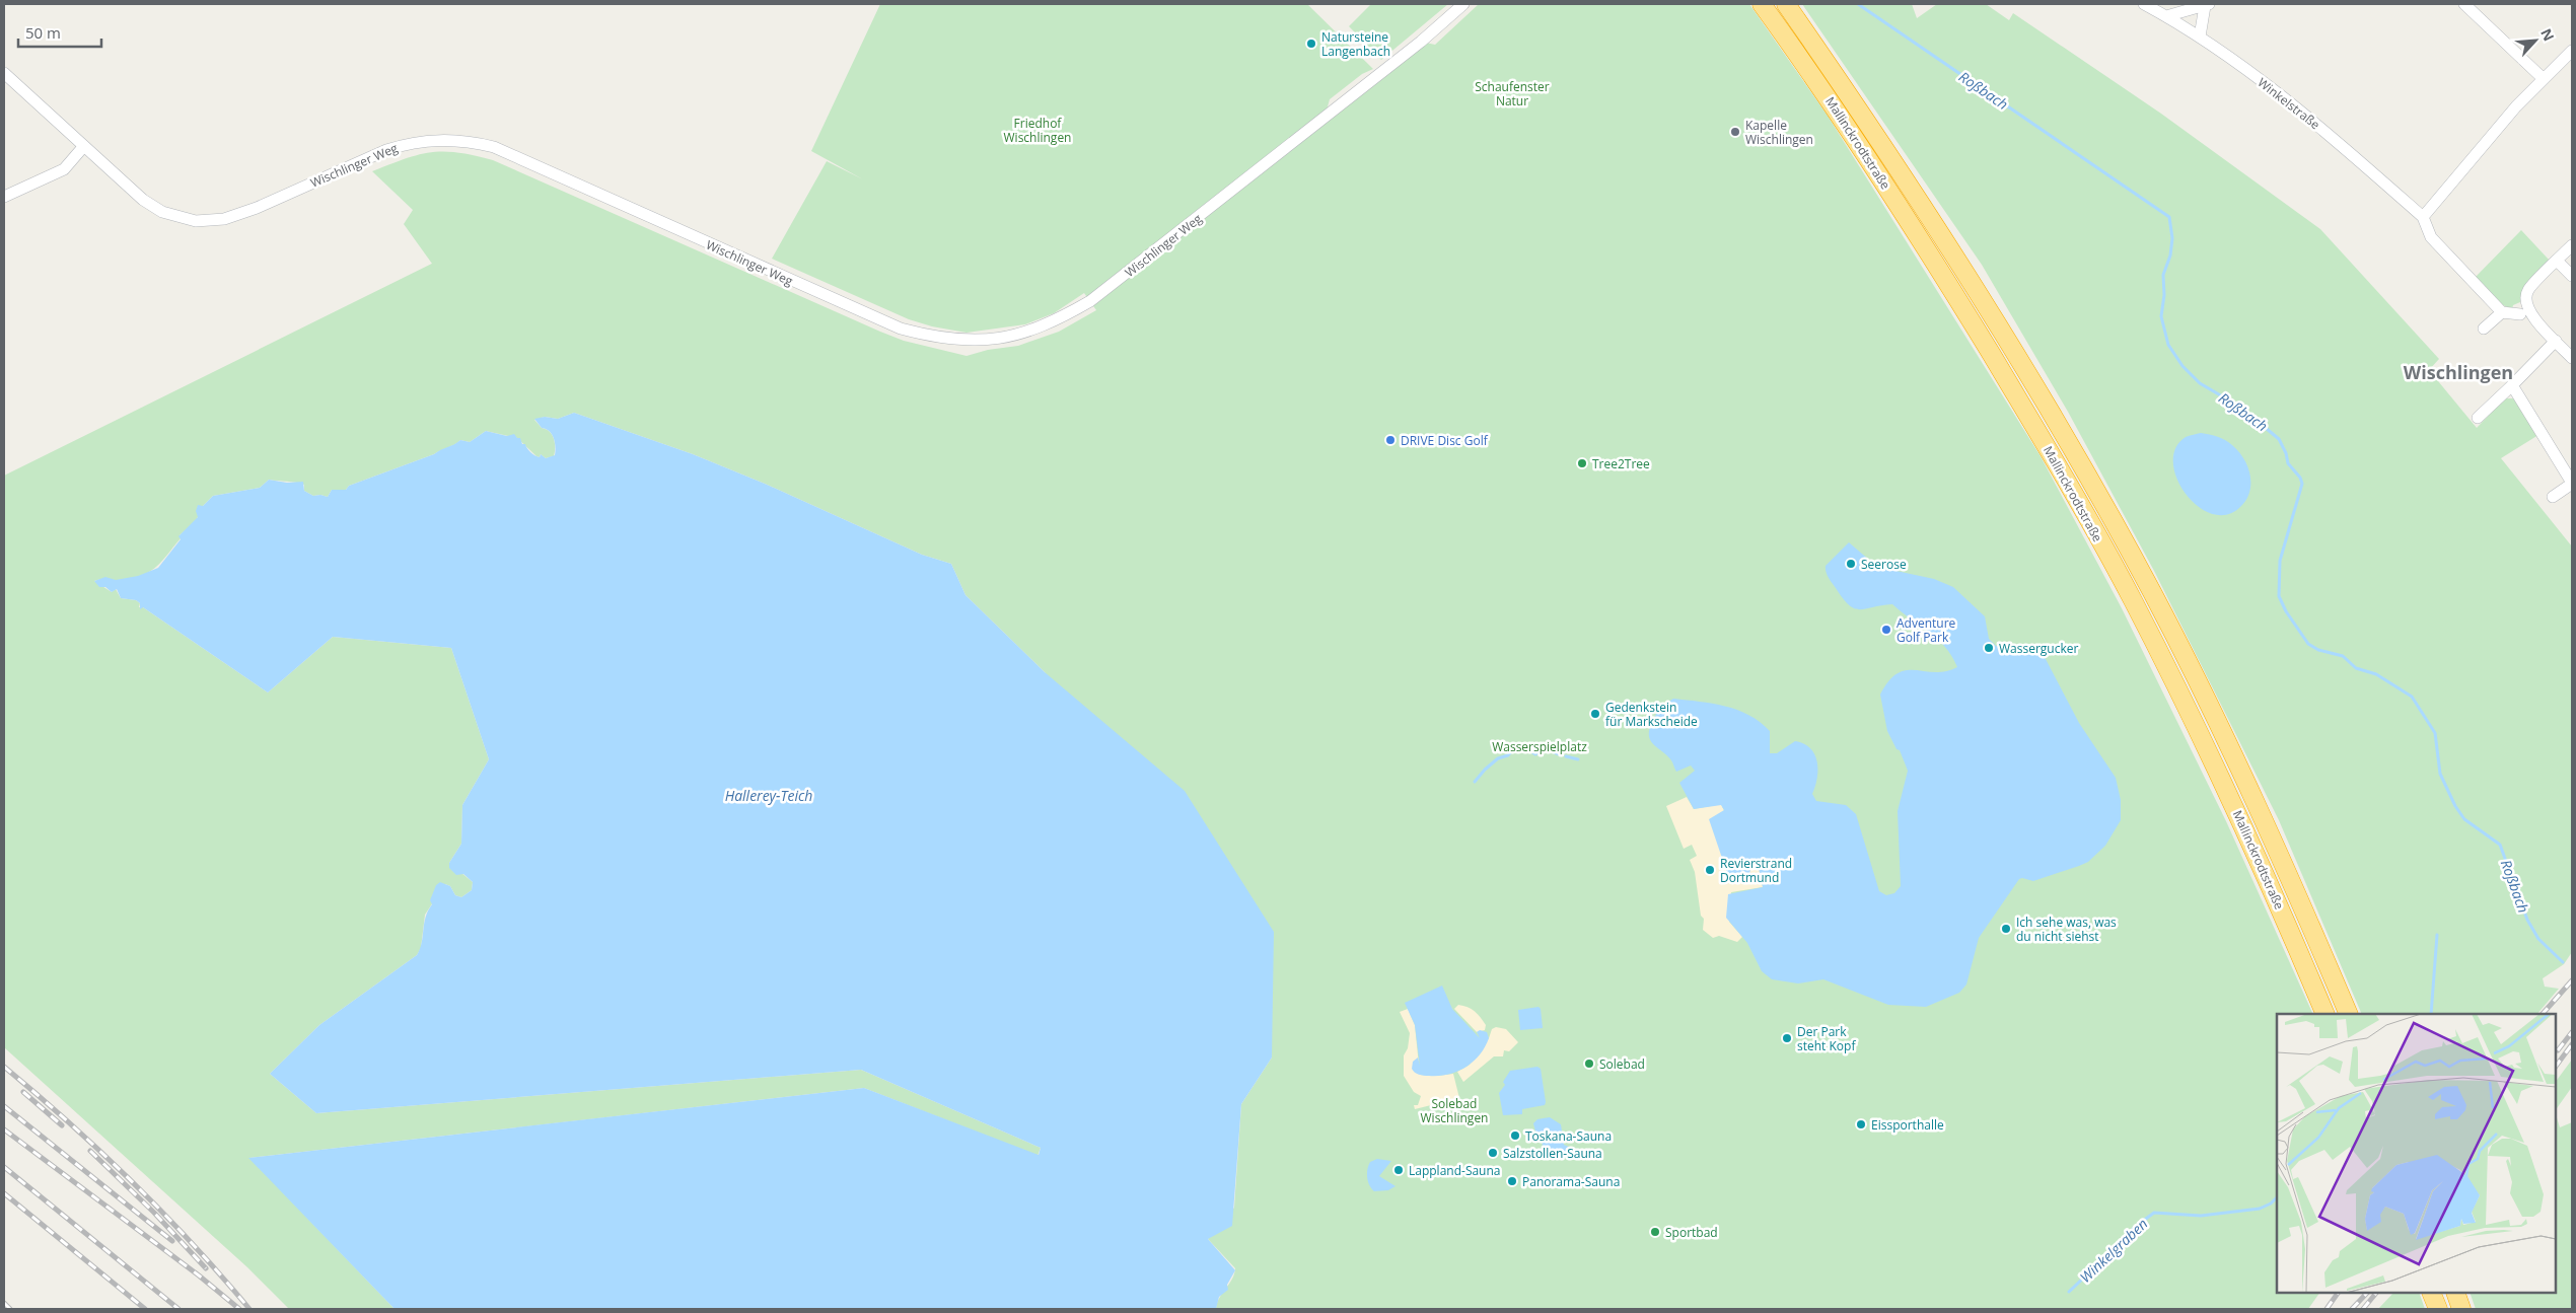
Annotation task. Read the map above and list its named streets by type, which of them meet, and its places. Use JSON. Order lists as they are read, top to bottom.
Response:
{
  "streets": {
    "highway": ["Mallinckrodtstraße"],
    "street": ["Winkelstraße", "Wischlinger Weg"]
  },
  "districts": ["Wischlingen"],
  "water": ["Roßbach", "Hallerey-Teich", "Winkelgraben"],
  "parks": [
    "Schaufenster Natur",
    "Friedhof Wischlingen",
    "Wasserspielplatz",
    "Solebad Wischlingen"
  ],
  "places": [
    "Natursteine Langenbach",
    "Kapelle Wischlingen",
    "DRIVE Disc Golf",
    "Tree2Tree",
    "Seerose",
    "Adventure Golf Park",
    "Wassergucker",
    "Gedenkstein für Markscheide",
    "Revierstrand Dortmund",
    "Ich sehe was, was du nicht siehst",
    "Der Park steht Kopf",
    "Solebad",
    "Eissporthalle",
    "Toskana-Sauna",
    "Salzstollen-Sauna",
    "Lappland-Sauna",
    "Panorama-Sauna",
    "Sportbad"
  ],
  "scale_bar": "50 m",
  "north": "top right"
}
